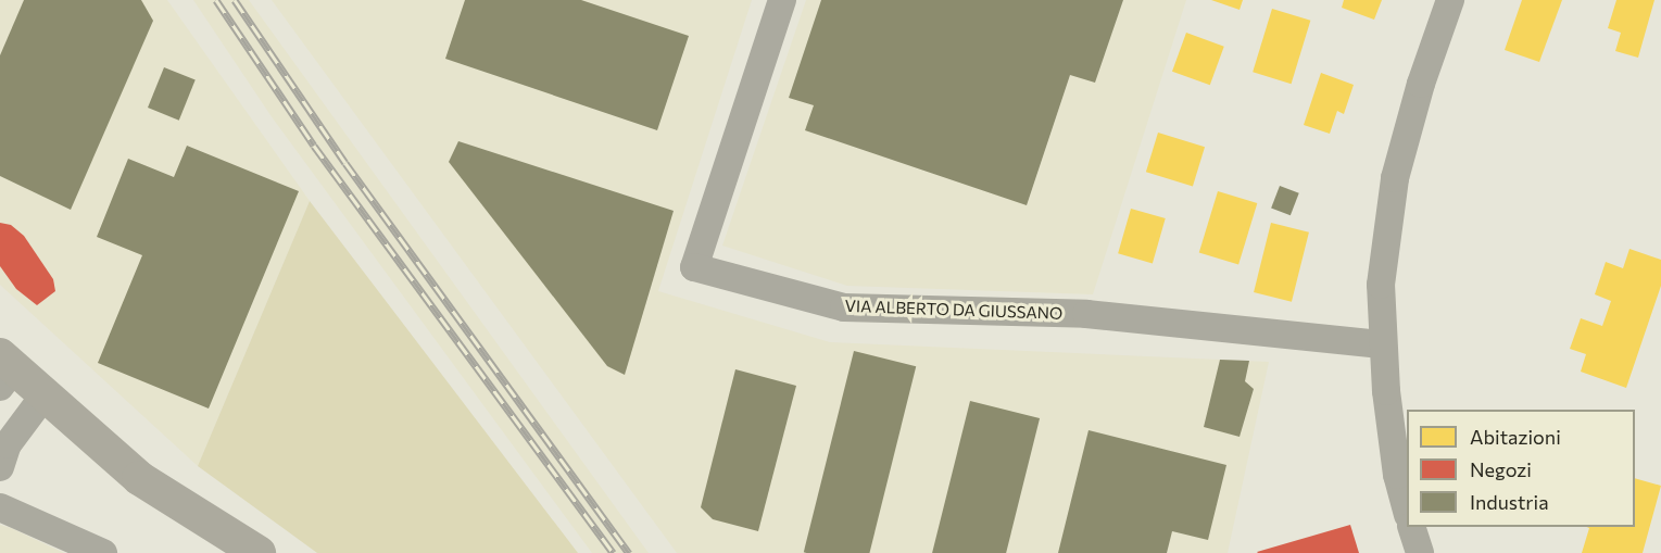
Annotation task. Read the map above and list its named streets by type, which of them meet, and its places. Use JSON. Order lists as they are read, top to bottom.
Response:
{
  "streets": {
    "street": ["VIA ALBERTO DA GIUSSANO"]
  },
  "legend": ["Abitazioni", "Negozi", "Industria"]
}
